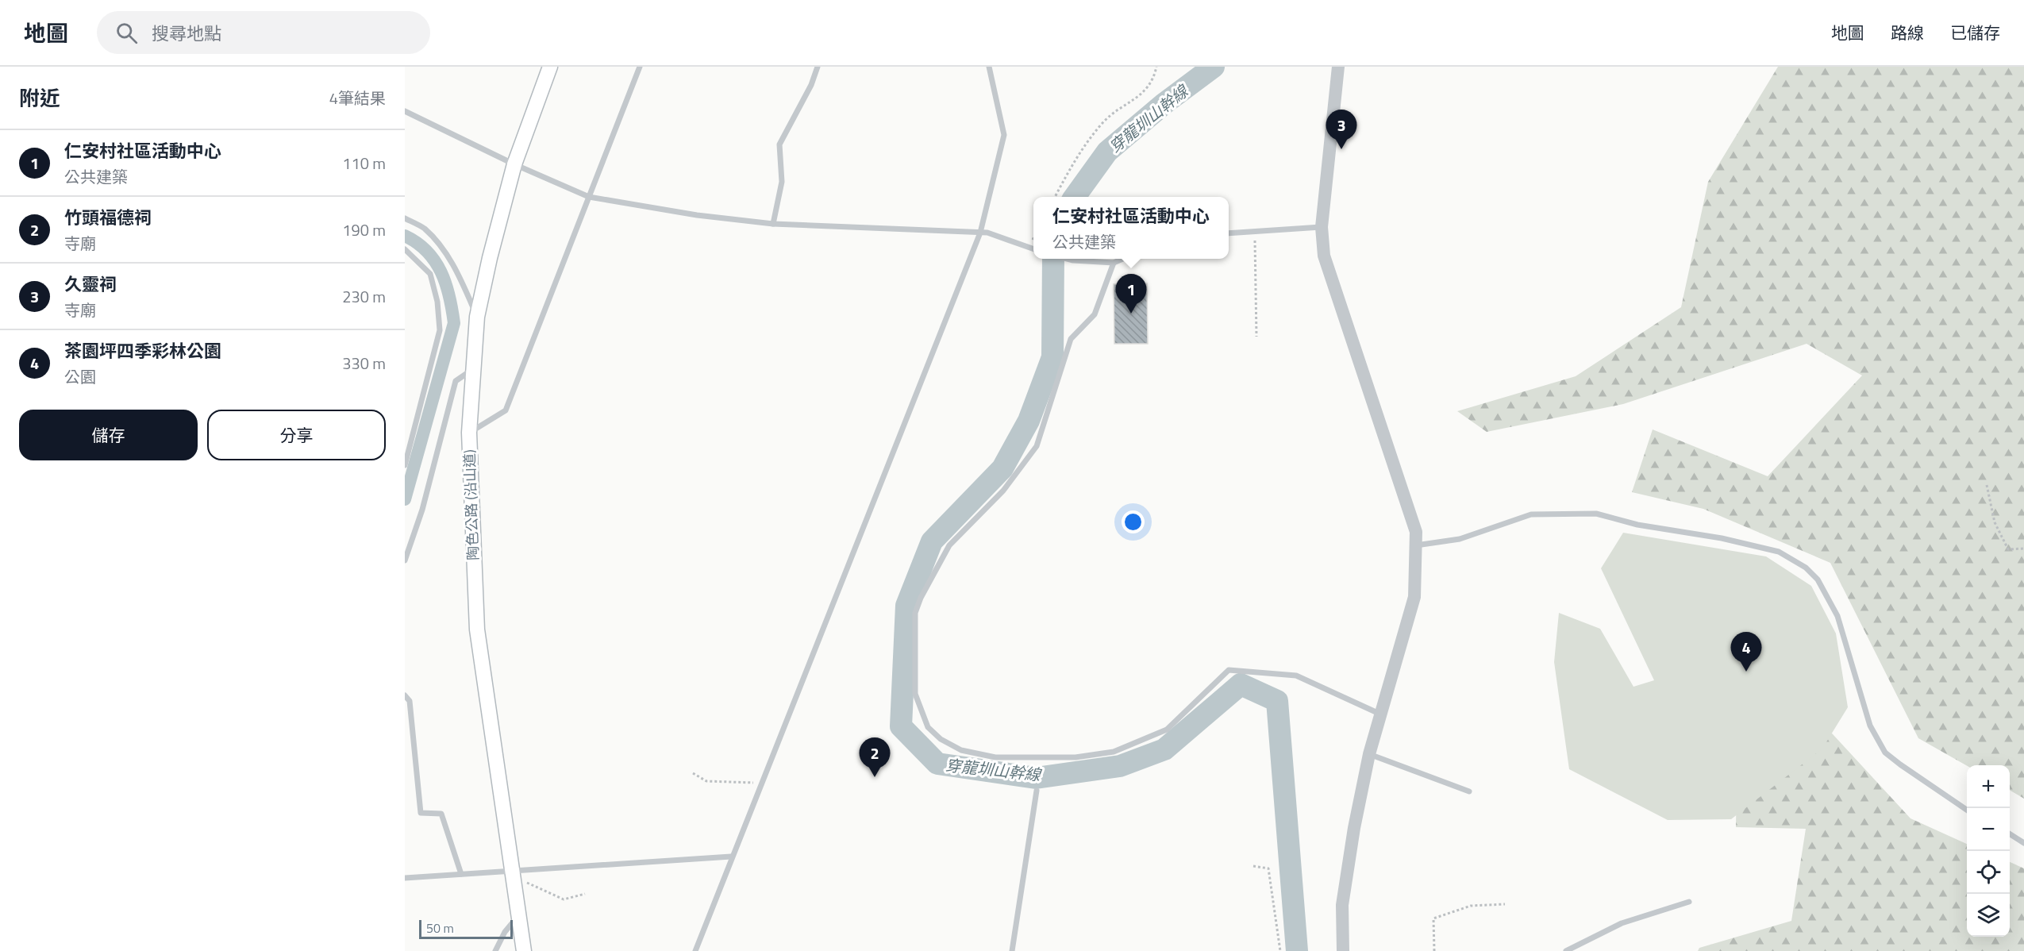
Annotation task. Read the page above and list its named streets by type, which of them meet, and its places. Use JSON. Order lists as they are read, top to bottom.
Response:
{
  "streets": {
    "main road": ["陶色公路 (沿山道)"]
  },
  "water": ["穿龍圳山幹線"],
  "scale_bar": "50 m",
  "page": {
    "header": "地圖",
    "search": "搜尋地點",
    "nav": ["地圖", "路線", "已儲存"],
    "heading": ["附近", "4筆結果"],
    "pins": [
      "3",
      "1",
      "4",
      "2"
    ],
    "list": [
      {
        "mark": "1",
        "name": "仁安村社區活動中心",
        "note": "公共建築",
        "value": "110 m"
      },
      {
        "mark": "2",
        "name": "竹頭福德祠",
        "note": "寺廟",
        "value": "190 m"
      },
      {
        "mark": "3",
        "name": "久靈祠",
        "note": "寺廟",
        "value": "230 m"
      },
      {
        "mark": "4",
        "name": "茶園坪四季彩林公園",
        "note": "公園",
        "value": "330 m"
      }
    ],
    "popup": ["仁安村社區活動中心", "公共建築"],
    "buttons": ["儲存", "分享"],
    "map_buttons": ["+", "−"],
    "scale": "50 m"
  }
}
